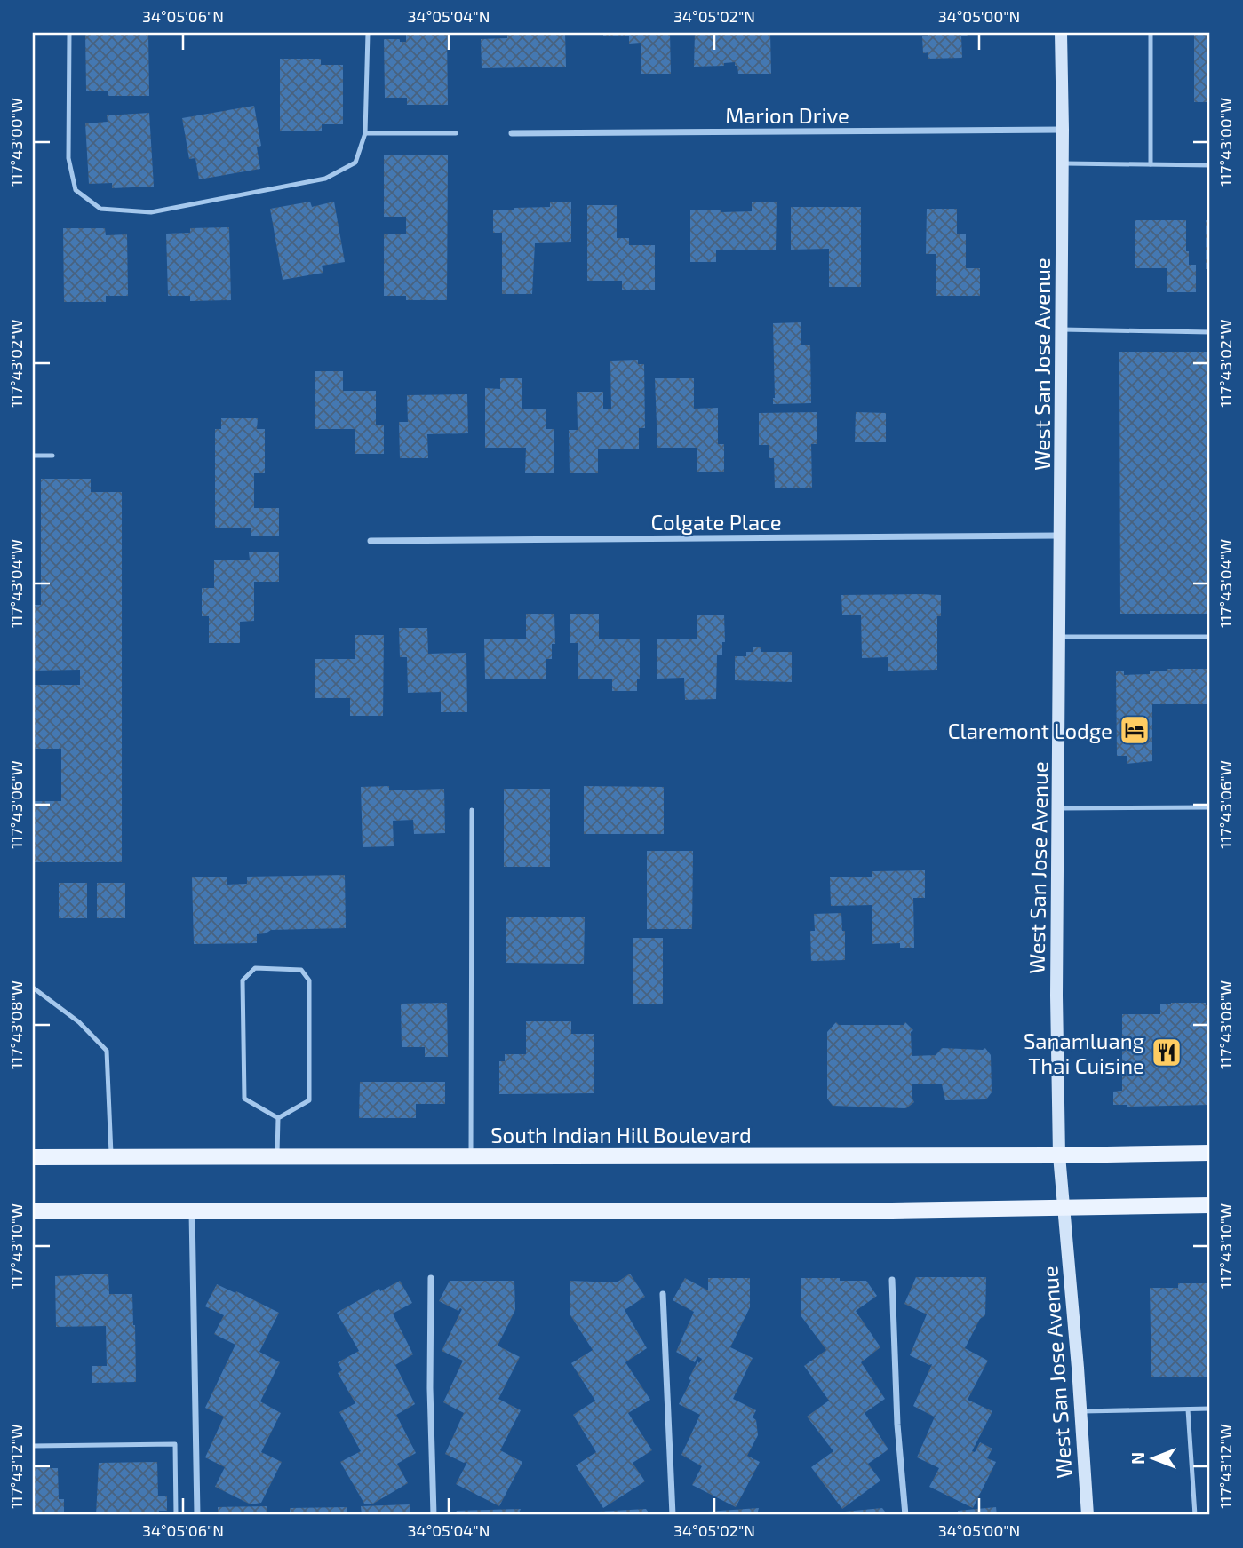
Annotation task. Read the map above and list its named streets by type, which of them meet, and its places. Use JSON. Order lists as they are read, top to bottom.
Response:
{
  "streets": {
    "main road": ["South Indian Hill Boulevard"],
    "street": ["Marion Drive", "West San Jose Avenue", "Colgate Place"]
  },
  "crossings": [
    ["Marion Drive", "West San Jose Avenue"],
    ["West San Jose Avenue", "Colgate Place"],
    ["West San Jose Avenue", "South Indian Hill Boulevard"]
  ],
  "places": {
    "hotel": ["Claremont Lodge"],
    "restaurant": ["Sanamluang Thai Cuisine"]
  },
  "north": "left",
  "coordinates": [
    "34°05'06\"N",
    "34°05'04\"N",
    "34°05'02\"N",
    "34°05'00\"N",
    "117°43'00\"W",
    "117°43'02\"W",
    "117°43'04\"W",
    "117°43'06\"W",
    "117°43'08\"W",
    "117°43'10\"W",
    "117°43'12\"W"
  ]
}
